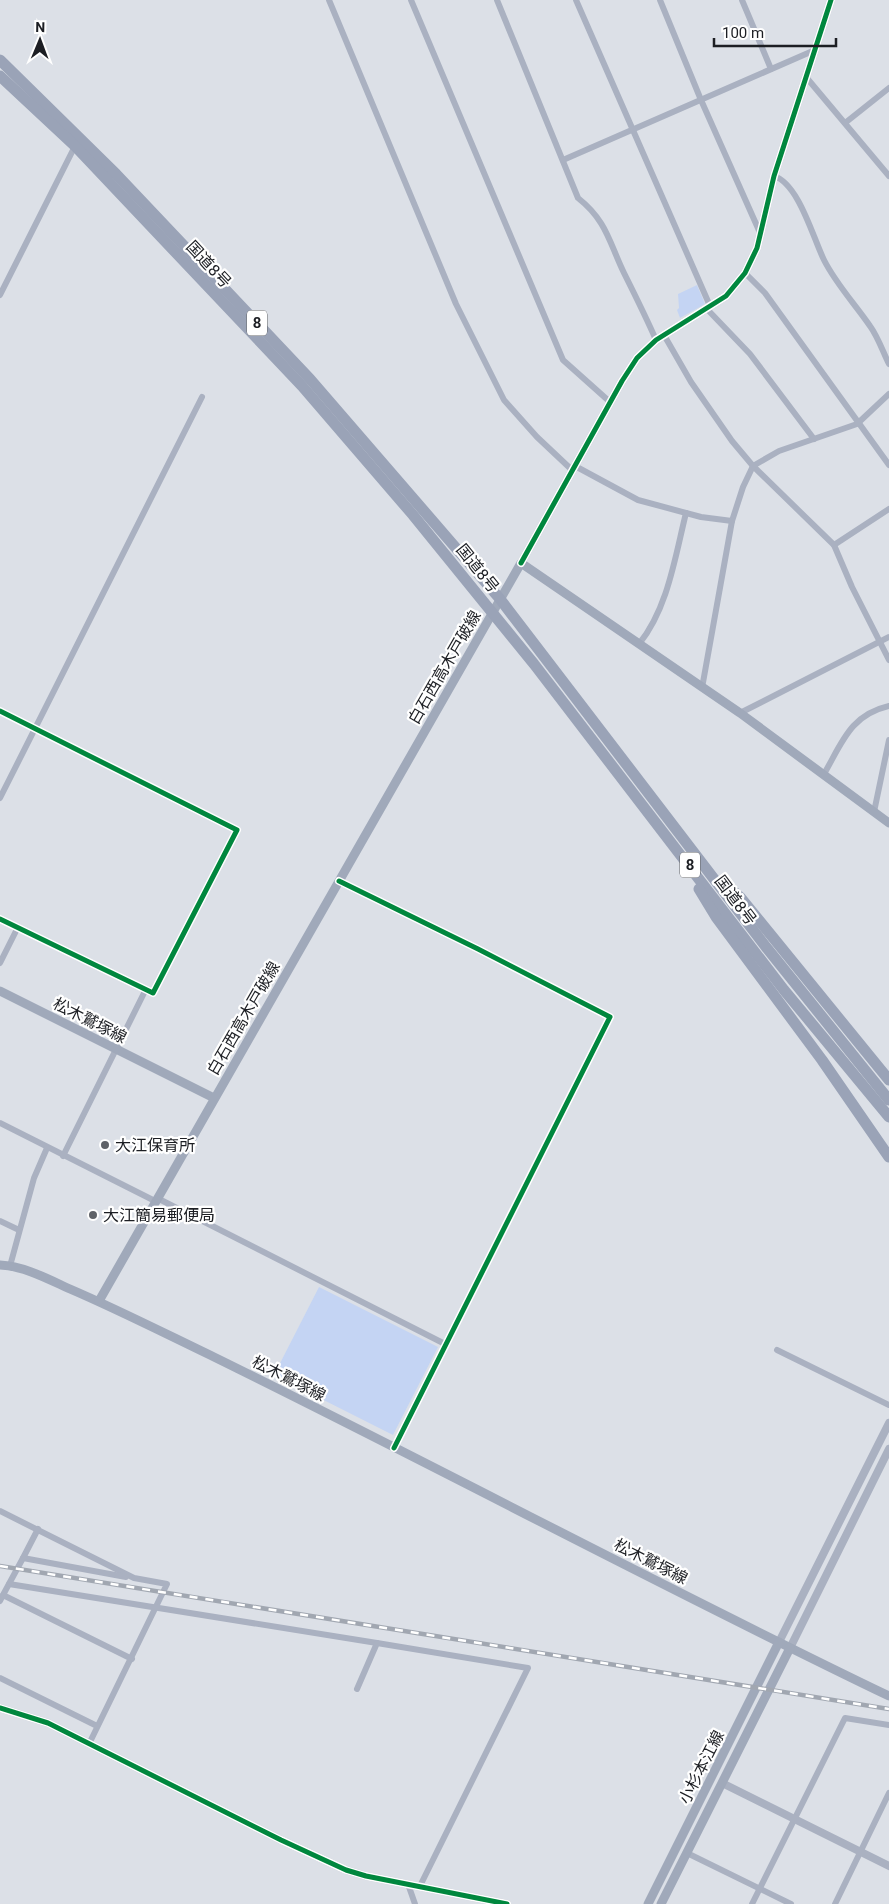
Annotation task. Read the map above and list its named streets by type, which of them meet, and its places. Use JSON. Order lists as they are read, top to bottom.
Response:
{
  "streets": {
    "highway": ["国道8号", "8"],
    "main road": ["白石西高木戸破線", "松木鷲塚線", "小杉本江線"]
  },
  "crossings": [
    ["国道8号", "白石西高木戸破線"],
    ["白石西高木戸破線", "松木鷲塚線"],
    ["松木鷲塚線", "小杉本江線"]
  ],
  "places": ["大江保育所", "大江簡易郵便局"],
  "scale_bar": "100 m",
  "north": "top"
}
